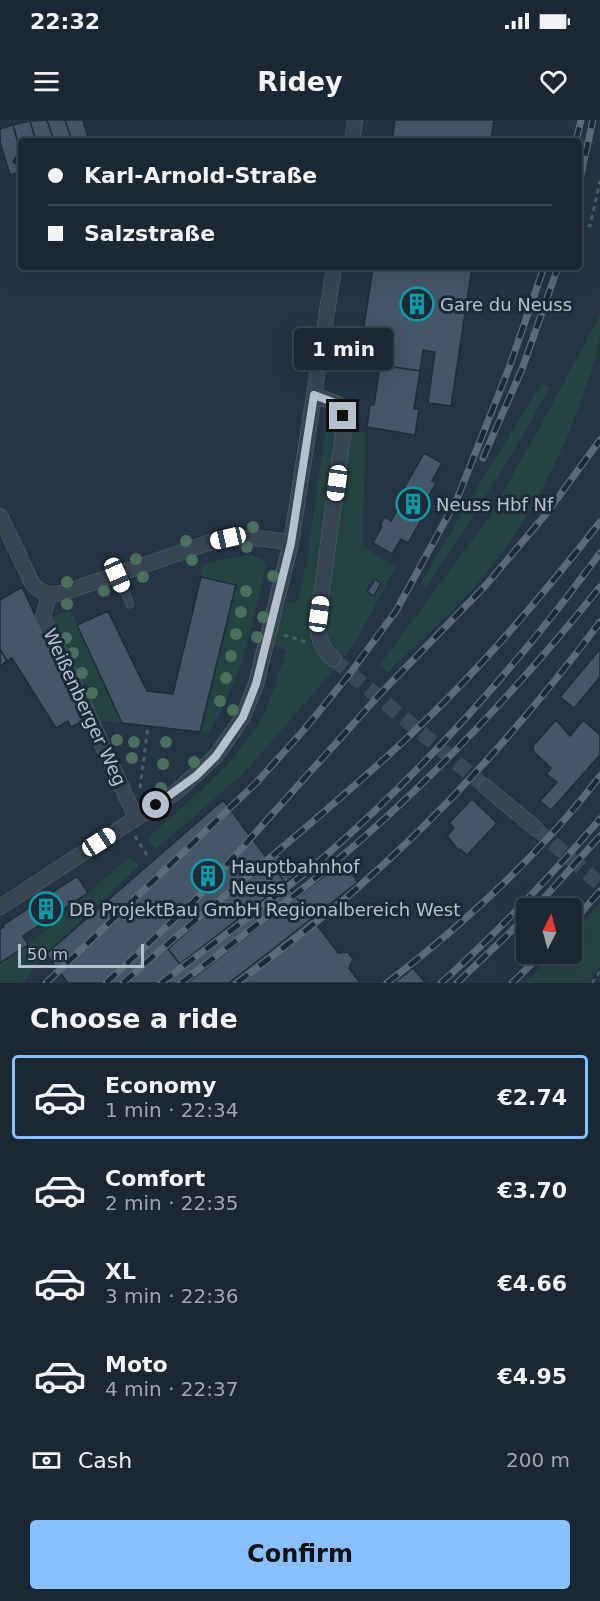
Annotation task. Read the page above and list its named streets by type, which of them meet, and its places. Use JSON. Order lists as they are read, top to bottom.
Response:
{
  "streets": {
    "street": ["Weißenberger Weg"]
  },
  "places": {
    "building": [
      "Gare du Neuss",
      "Neuss Hbf Nf",
      "Hauptbahnhof Neuss",
      "DB ProjektBau GmbH Regionalbereich West"
    ]
  },
  "scale_bar": "50 m",
  "north": "top",
  "page": {
    "status": "22:32",
    "header": "Ridey",
    "banner": ["Karl-Arnold-Straße", "Salzstraße"],
    "bubble": "1 min",
    "scale": "50 m",
    "heading": "Choose a ride",
    "list": [
      {
        "name": "Economy",
        "note": "1 min · 22:34",
        "value": "€2.74"
      },
      {
        "name": "Comfort",
        "note": "2 min · 22:35",
        "value": "€3.70"
      },
      {
        "name": "XL",
        "note": "3 min · 22:36",
        "value": "€4.66"
      },
      {
        "name": "Moto",
        "note": "4 min · 22:37",
        "value": "€4.95"
      }
    ],
    "pay": ["Cash", "200 m"],
    "buttons": "Confirm"
  }
}
